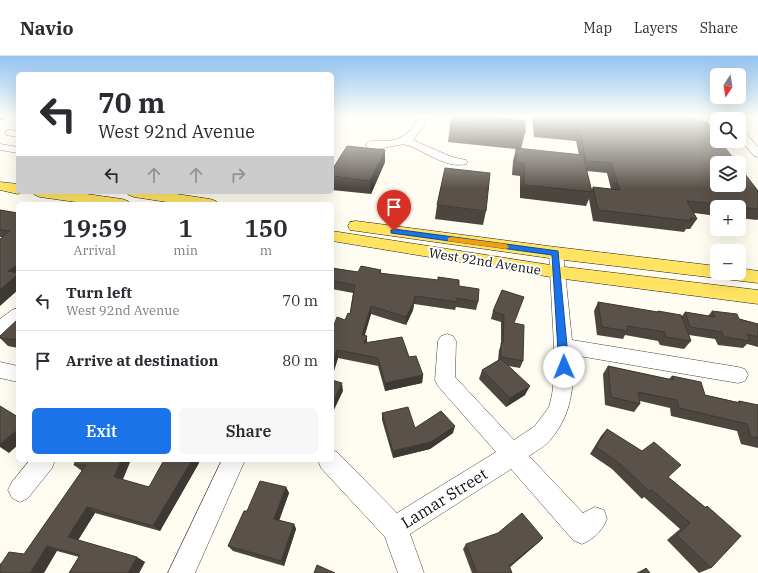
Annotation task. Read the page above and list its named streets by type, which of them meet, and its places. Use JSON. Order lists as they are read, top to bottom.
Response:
{
  "streets": {
    "main road": ["West 92nd Avenue"],
    "street": ["Lamar Street"]
  },
  "crossings": [
    ["West 92nd Avenue", "Lamar Street"]
  ],
  "north": "bottom",
  "page": {
    "header": "Navio",
    "nav": ["Map", "Layers", "Share"],
    "map_buttons": ["+", "−"],
    "turn": ["70 m", "West 92nd Avenue"],
    "eta": [
      "19:59",
      "Arrival",
      "1",
      "min",
      "150",
      "m"
    ],
    "list": [
      {
        "name": "Turn left",
        "note": "West 92nd Avenue",
        "value": "70 m"
      },
      {
        "name": "Arrive at destination",
        "value": "80 m"
      }
    ],
    "buttons": ["Exit", "Share"]
  }
}
